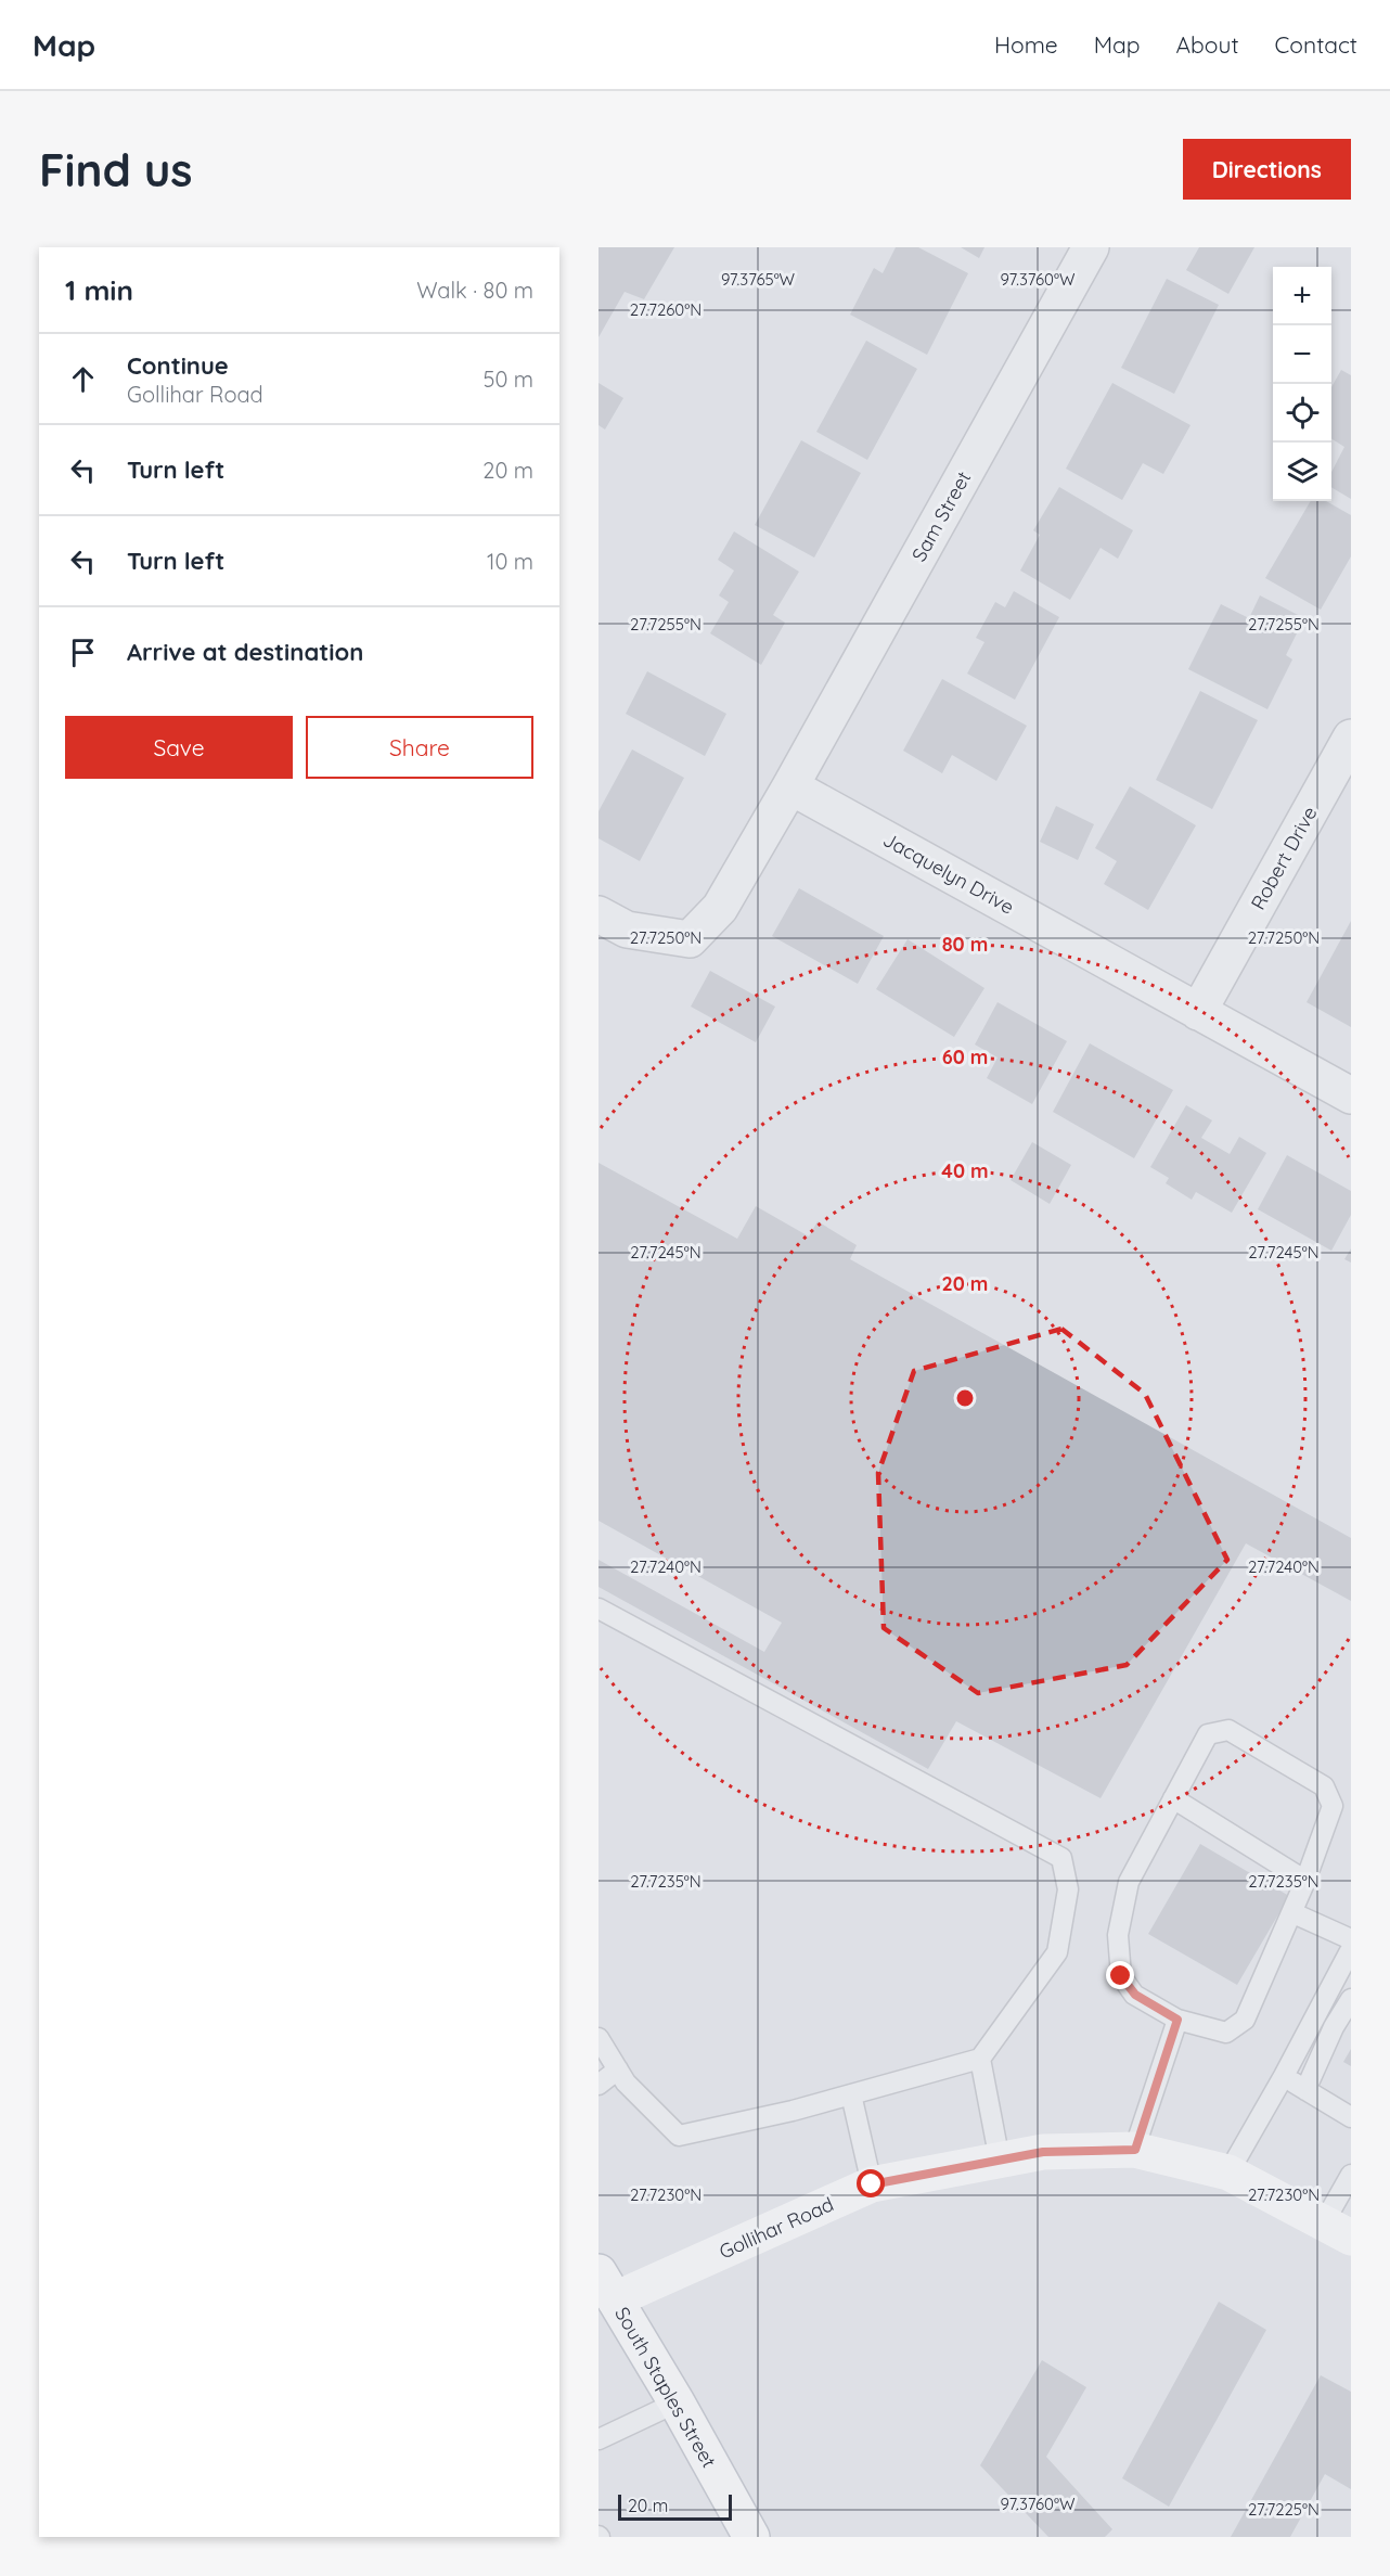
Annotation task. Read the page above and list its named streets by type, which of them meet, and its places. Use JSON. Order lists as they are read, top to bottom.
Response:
{
  "streets": {
    "street": [
      "Sam Street",
      "Robert Drive",
      "Jacquelyn Drive",
      "Gollihar Road",
      "South Staples Street"
    ]
  },
  "crossings": [
    ["Sam Street", "Jacquelyn Drive"],
    ["Robert Drive", "Jacquelyn Drive"],
    ["Gollihar Road", "South Staples Street"]
  ],
  "scale_bar": "20 m",
  "page": {
    "header": "Map",
    "nav": [
      "Home",
      "Map",
      "About",
      "Contact"
    ],
    "buttons": [
      "Directions",
      ["Save", "Share"]
    ],
    "title": "Find us",
    "heading": ["1 min", "Walk · 80 m"],
    "map_buttons": ["+", "−"],
    "list": [
      ["Continue", "Gollihar Road", "50 m"],
      ["Turn left", "20 m"],
      ["Turn left", "10 m"],
      "Arrive at destination"
    ],
    "scale": "20 m"
  },
  "coordinates": [
    "97.3765°W",
    "97.3760°W",
    "27.7260°N",
    "27.7255°N",
    "27.7250°N",
    "27.7245°N",
    "27.7240°N",
    "27.7235°N",
    "27.7230°N",
    "27.7225°N"
  ],
  "rings": [
    "80 m",
    "60 m",
    "40 m",
    "20 m"
  ]
}
